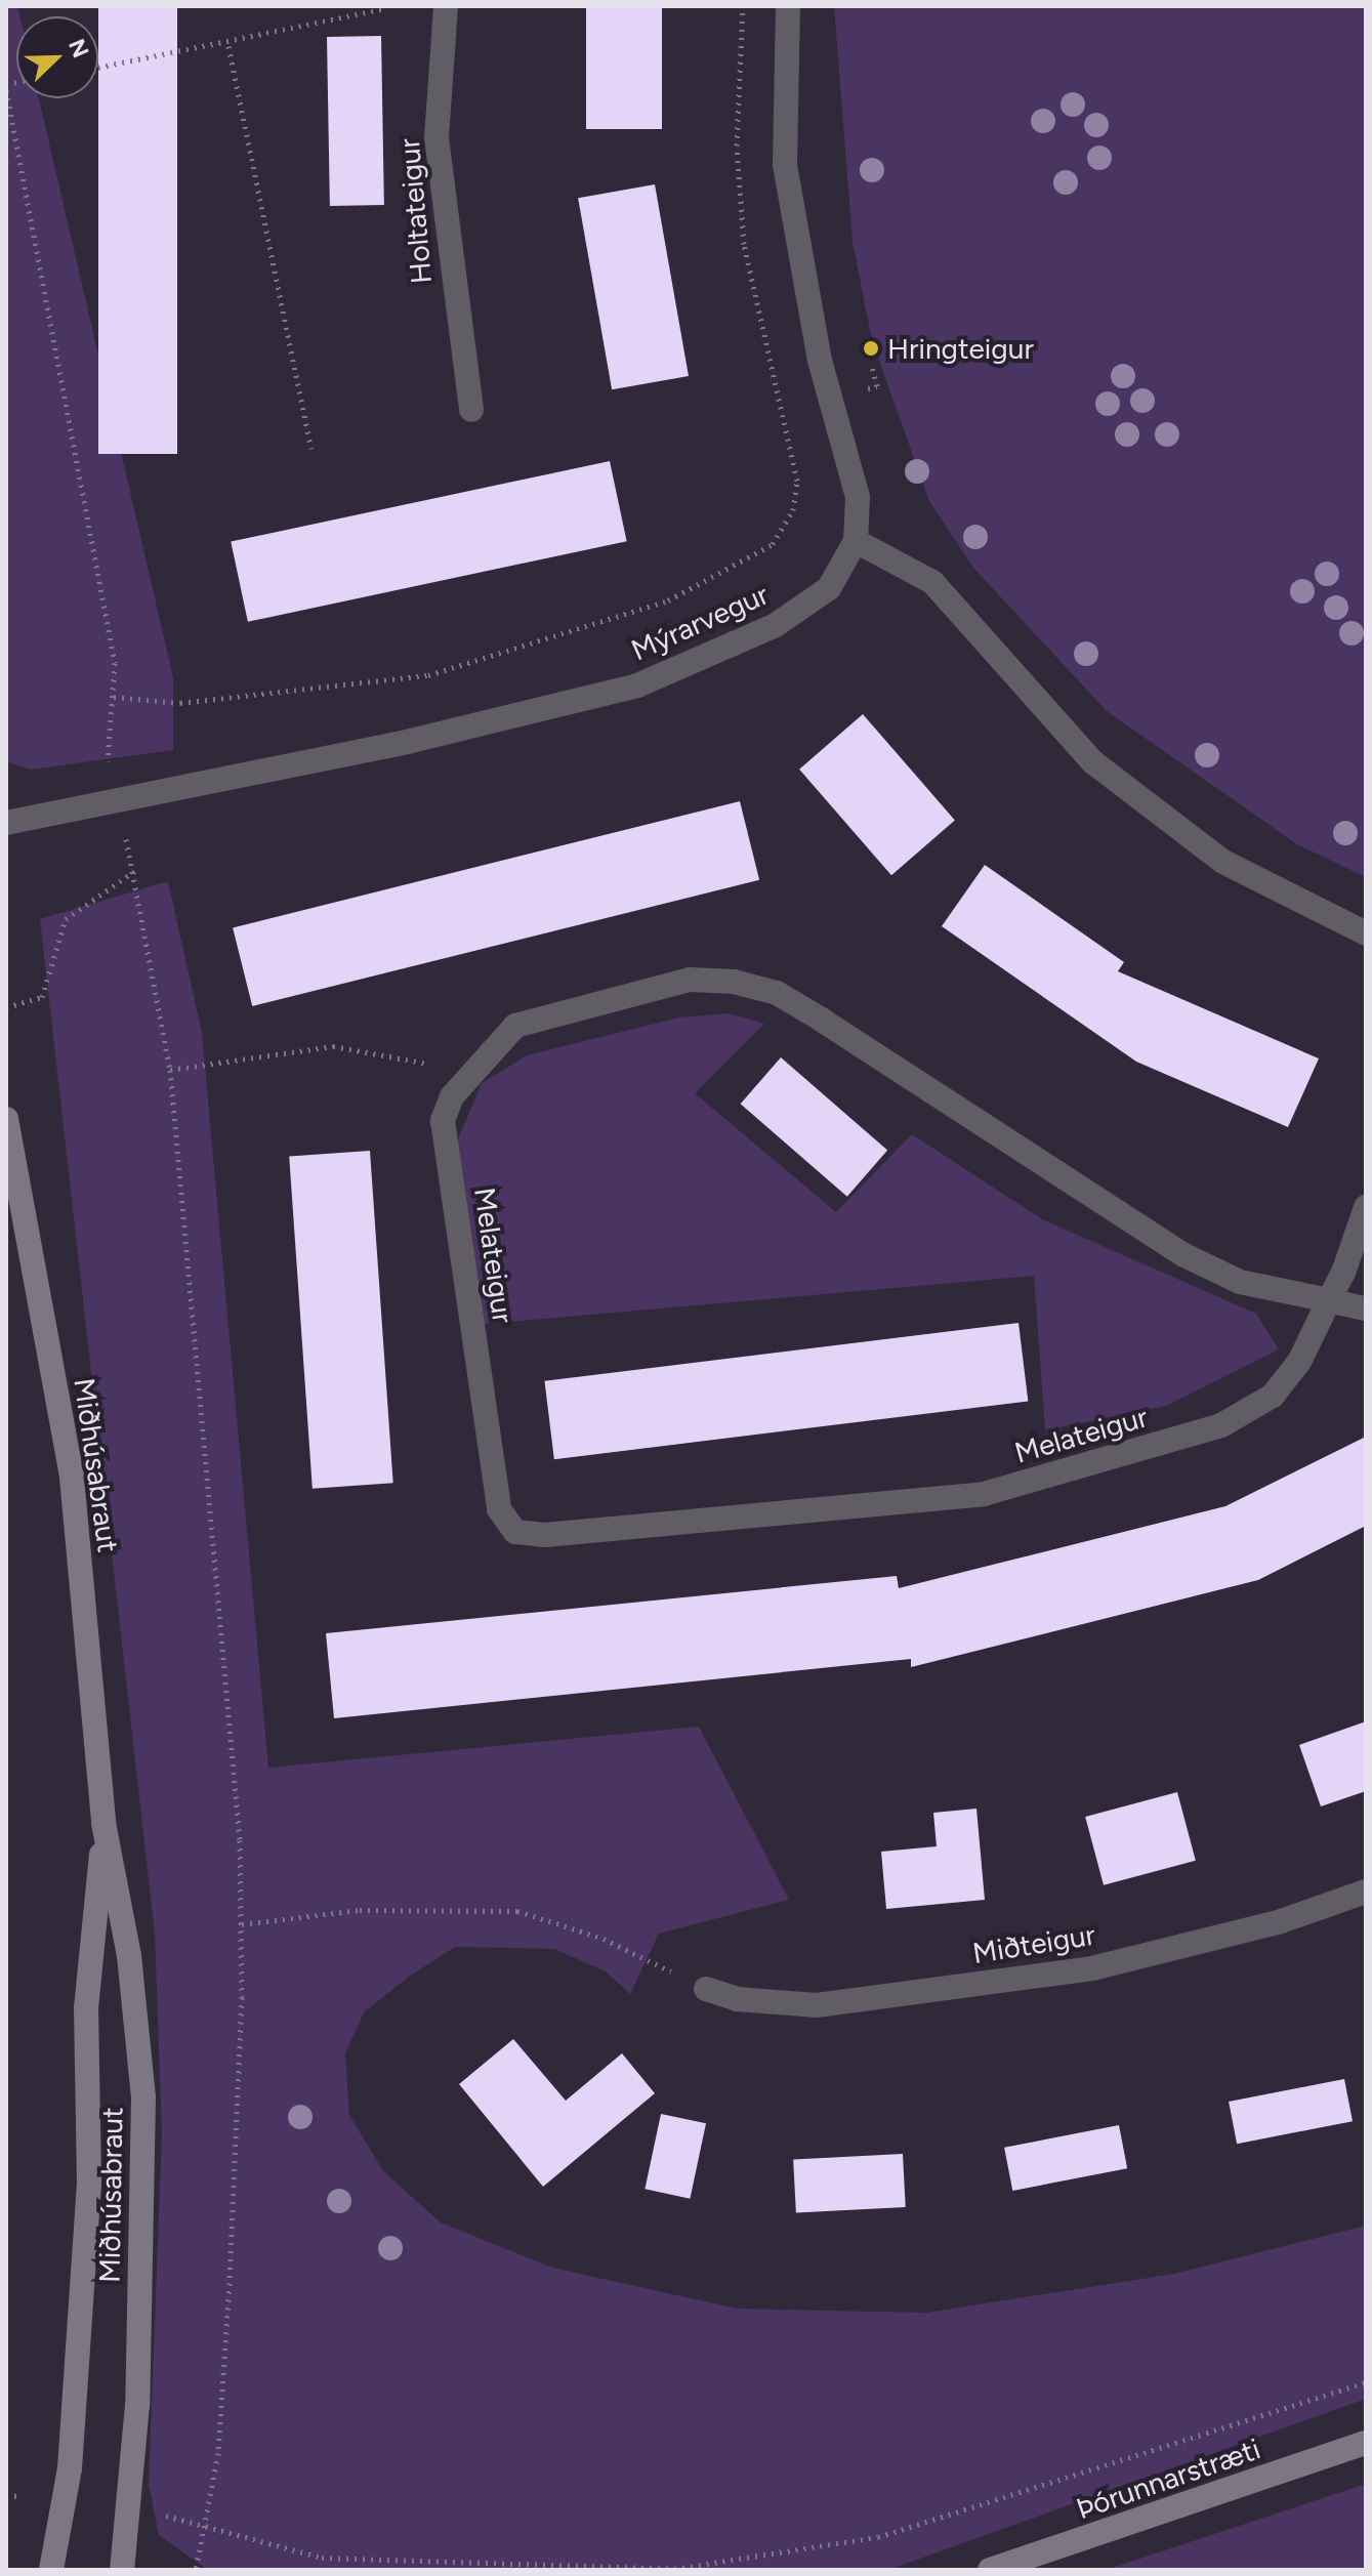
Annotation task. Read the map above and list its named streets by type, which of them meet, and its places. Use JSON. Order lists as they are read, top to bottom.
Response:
{
  "streets": {
    "street": [
      "Holtateigur",
      "Mýrarvegur",
      "Melateigur",
      "Miðhúsabraut",
      "Miðteigur",
      "Þórunnarstræti"
    ]
  },
  "places": ["Hringteigur"],
  "north": "top right"
}
